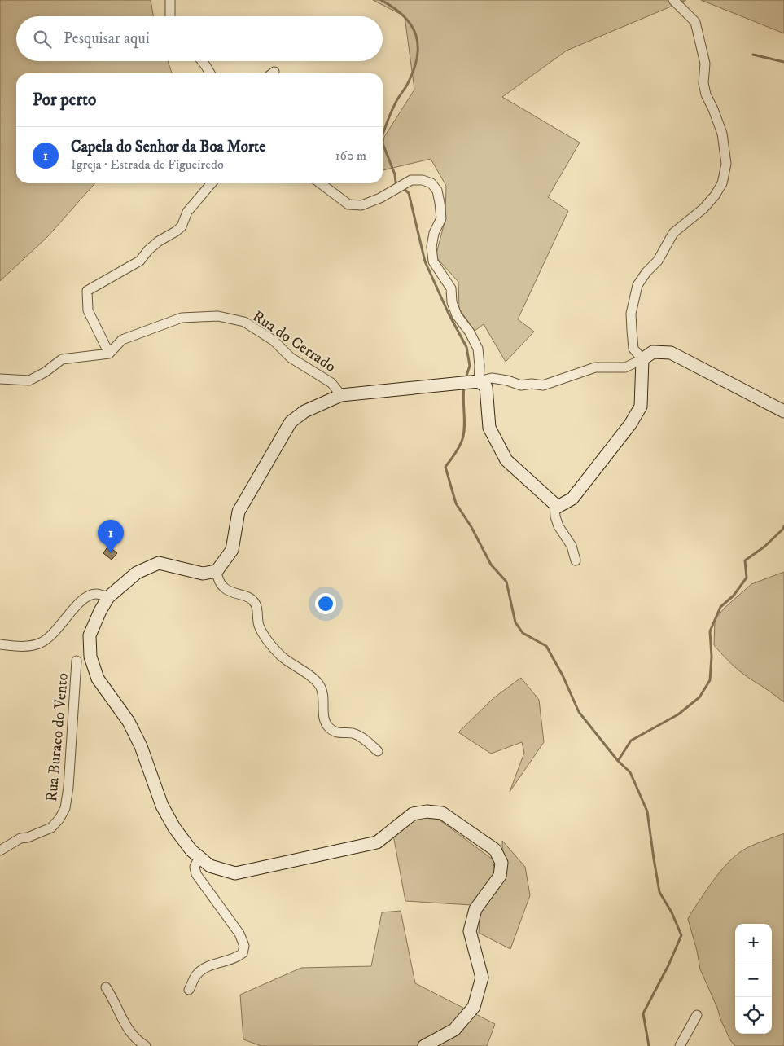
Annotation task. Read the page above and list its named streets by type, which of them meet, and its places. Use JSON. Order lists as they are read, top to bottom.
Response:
{
  "streets": {
    "street": ["Rua do Cerrado", "Rua Buraco do Vento"]
  },
  "page": {
    "search": "Pesquisar aqui",
    "heading": "Por perto",
    "list": [
      {
        "mark": "1",
        "name": "Capela do Senhor da Boa Morte",
        "note": "Igreja · Estrada de Figueiredo",
        "value": "160 m"
      }
    ],
    "pins": "1",
    "map_buttons": ["+", "−"]
  }
}
